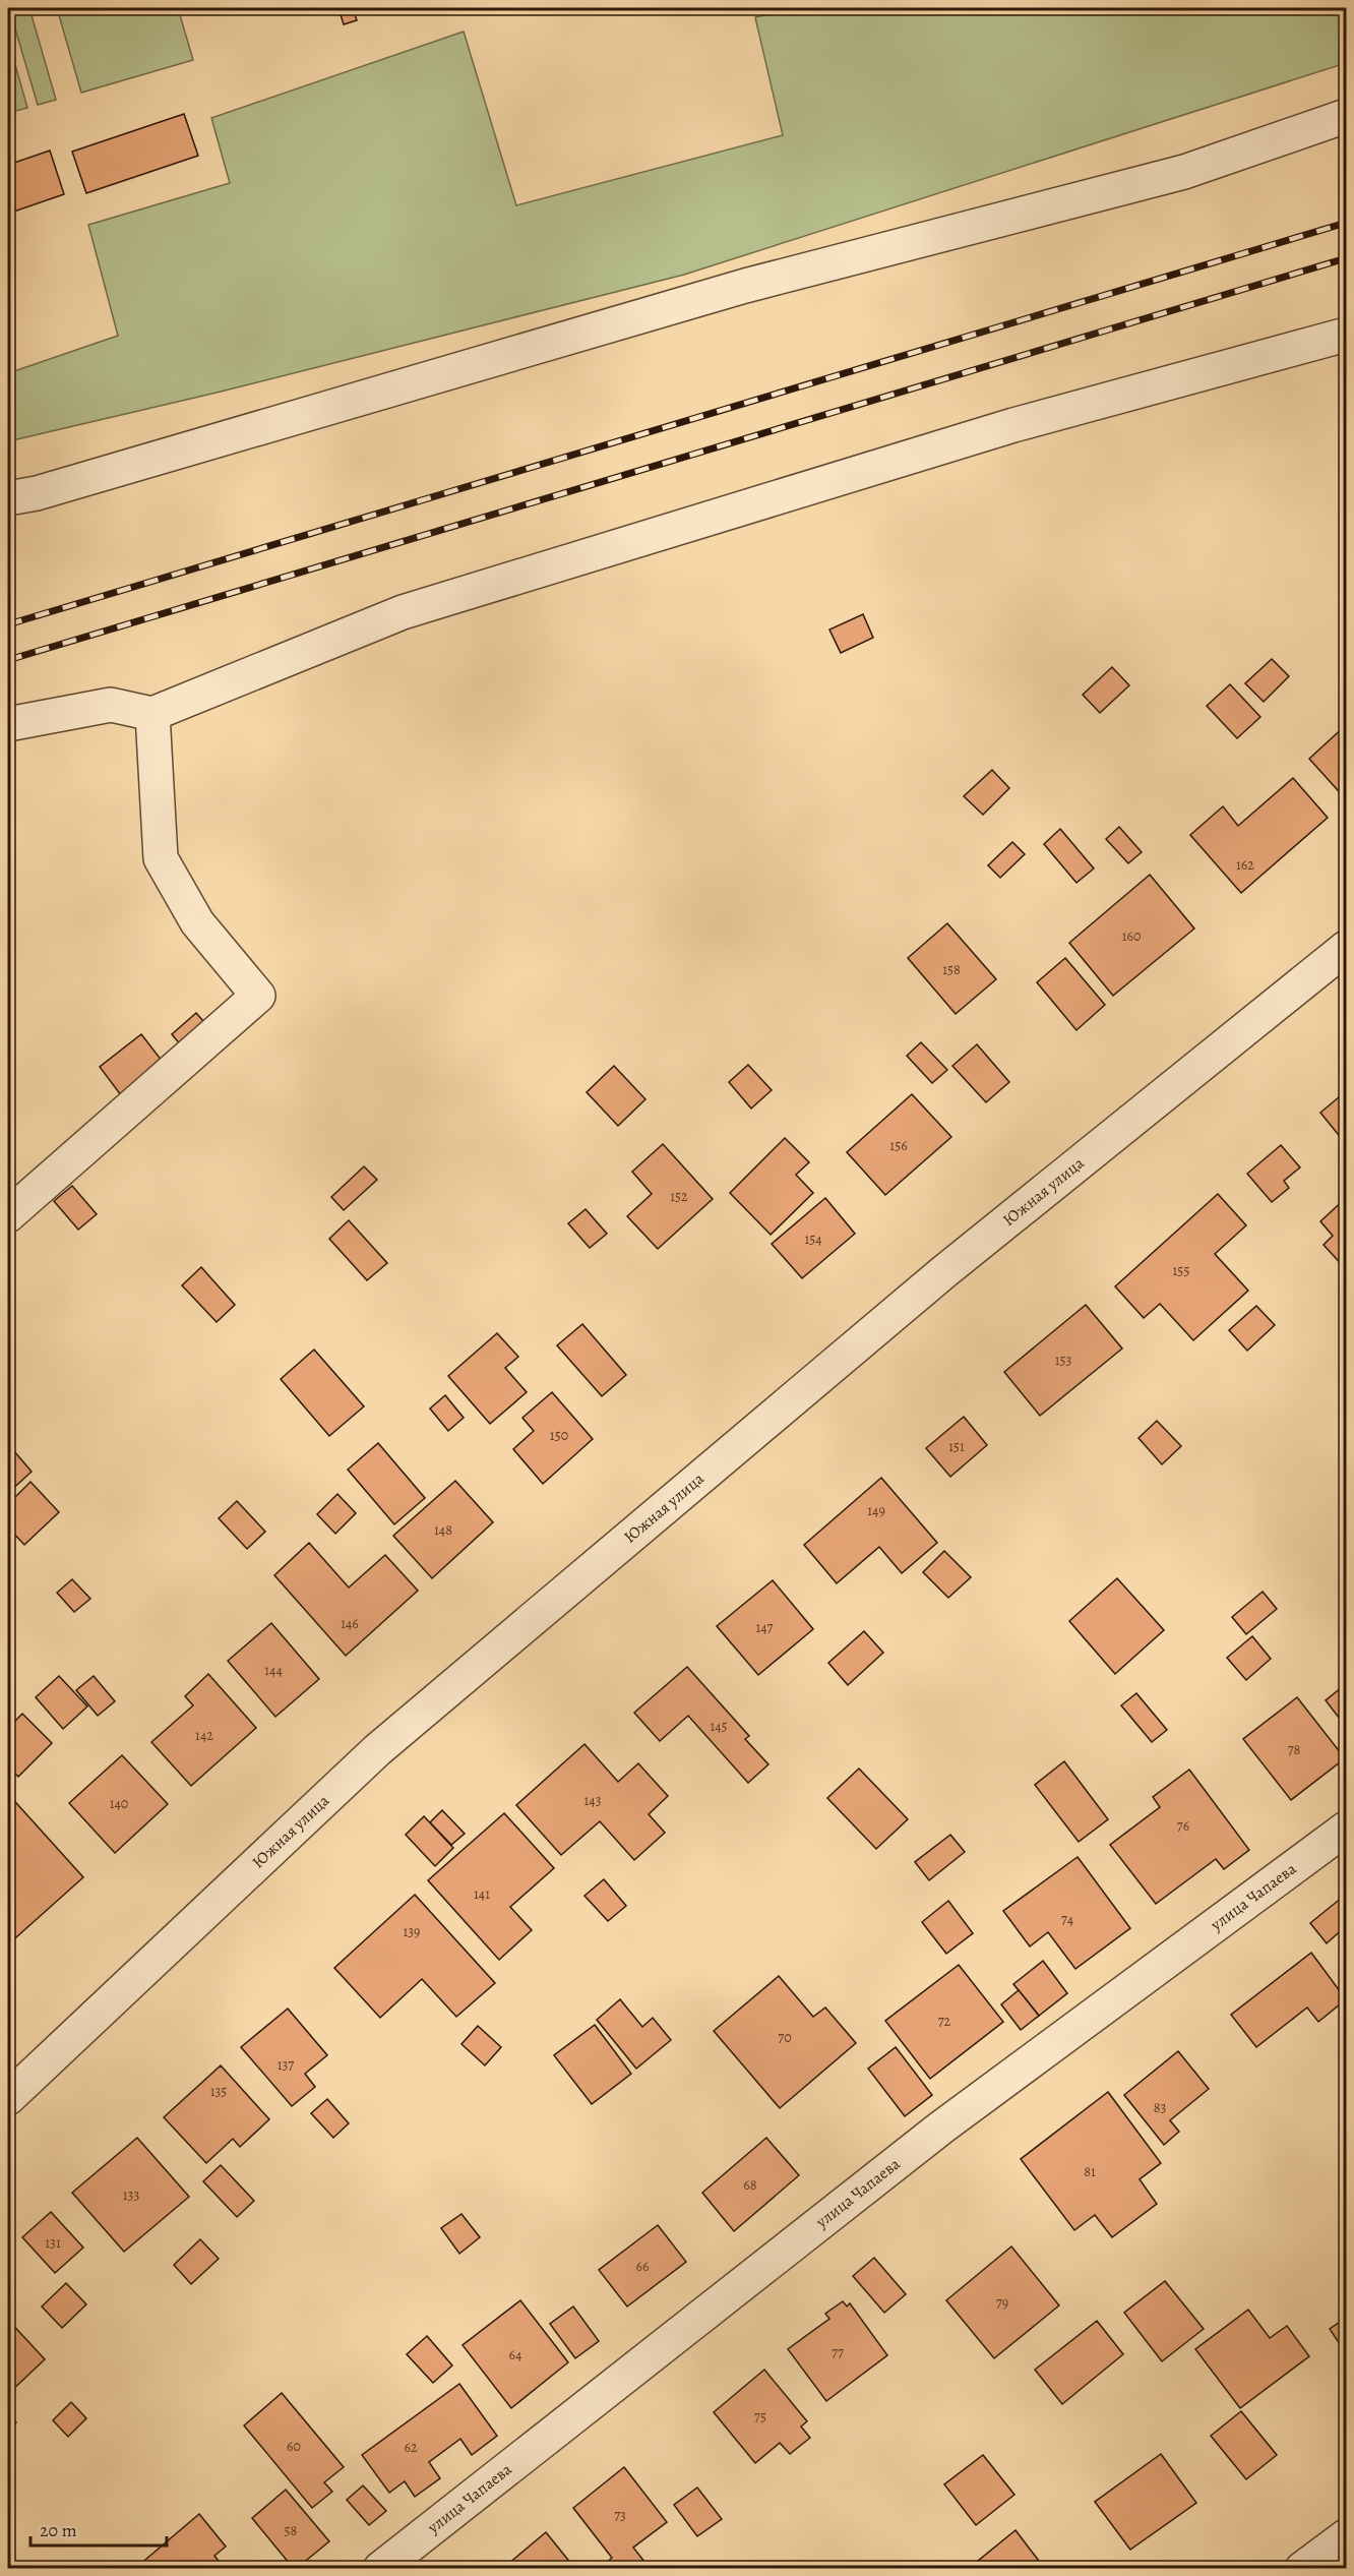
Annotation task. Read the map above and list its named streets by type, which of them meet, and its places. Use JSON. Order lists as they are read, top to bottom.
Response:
{
  "streets": {
    "street": ["Южная улица", "улица Чапаева"]
  },
  "house_numbers": [
    "162",
    "160",
    "158",
    "156",
    "152",
    "154",
    "155",
    "153",
    "150",
    "151",
    "149",
    "148",
    "146",
    "147",
    "144",
    "145",
    "142",
    "78",
    "143",
    "140",
    "76",
    "141",
    "74",
    "139",
    "72",
    "70",
    "137",
    "135",
    "83",
    "81",
    "68",
    "133",
    "131",
    "66",
    "79",
    "77",
    "64",
    "75",
    "60",
    "62",
    "73",
    "58"
  ],
  "scale_bar": "20 m"
}
